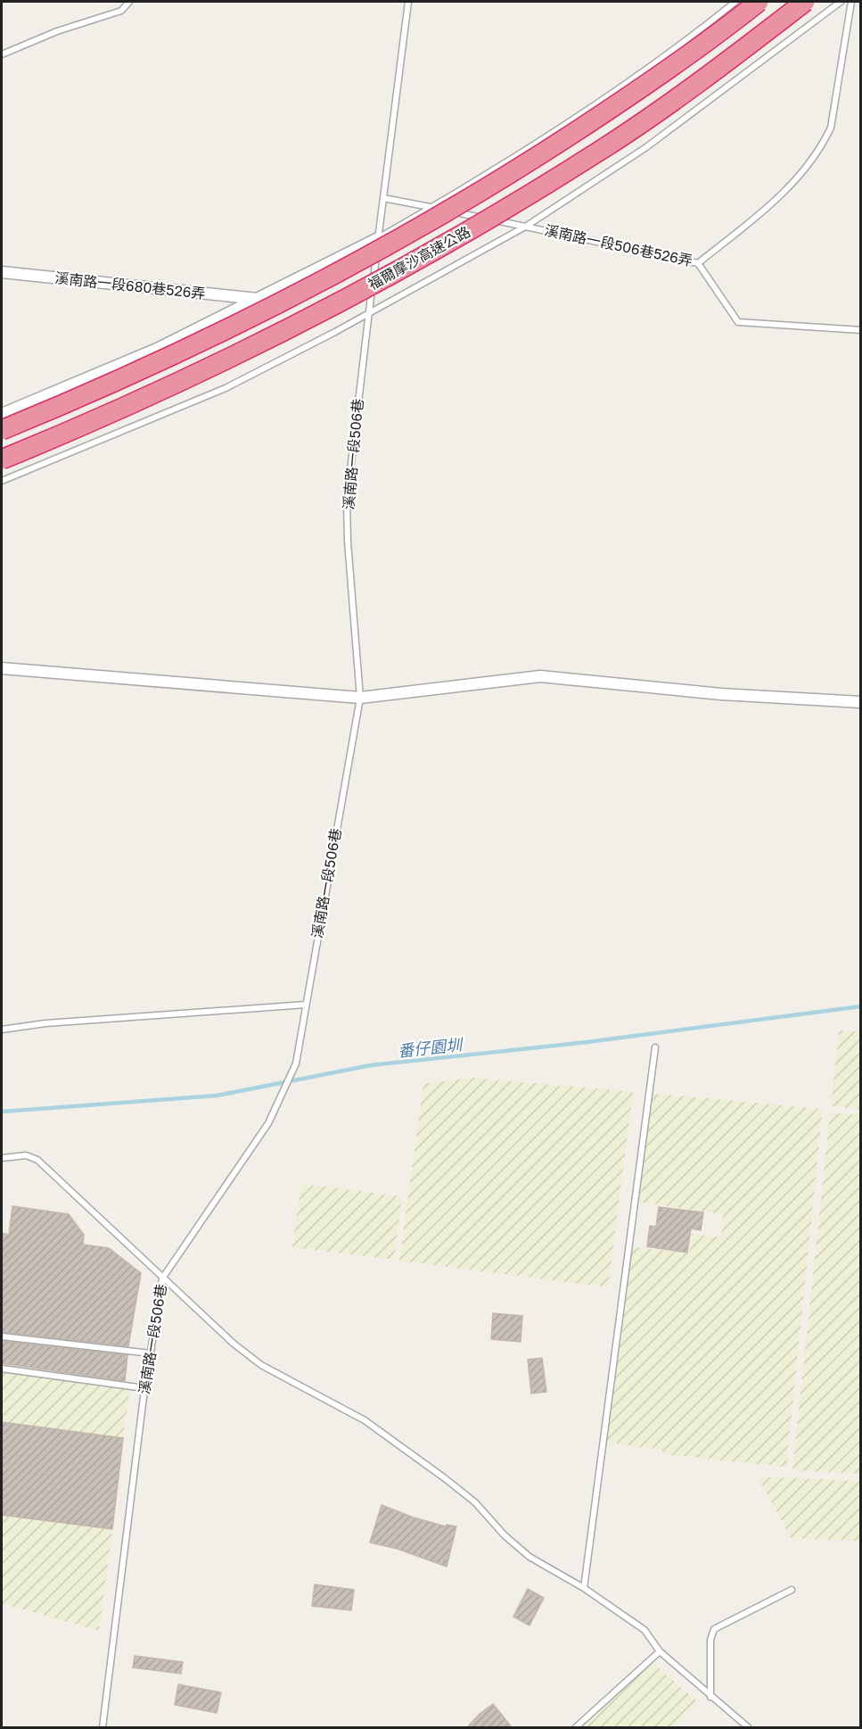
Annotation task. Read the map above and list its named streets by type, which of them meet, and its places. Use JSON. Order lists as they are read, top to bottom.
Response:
{
  "streets": {
    "highway": ["福爾摩沙高速公路"],
    "street": ["溪南路一段680巷526弄"],
    "lane": ["溪南路一段506巷526弄", "溪南路一段506巷"]
  },
  "crossings": [
    ["溪南路一段506巷526弄", "溪南路一段506巷"]
  ],
  "water": ["番仔園圳"]
}
